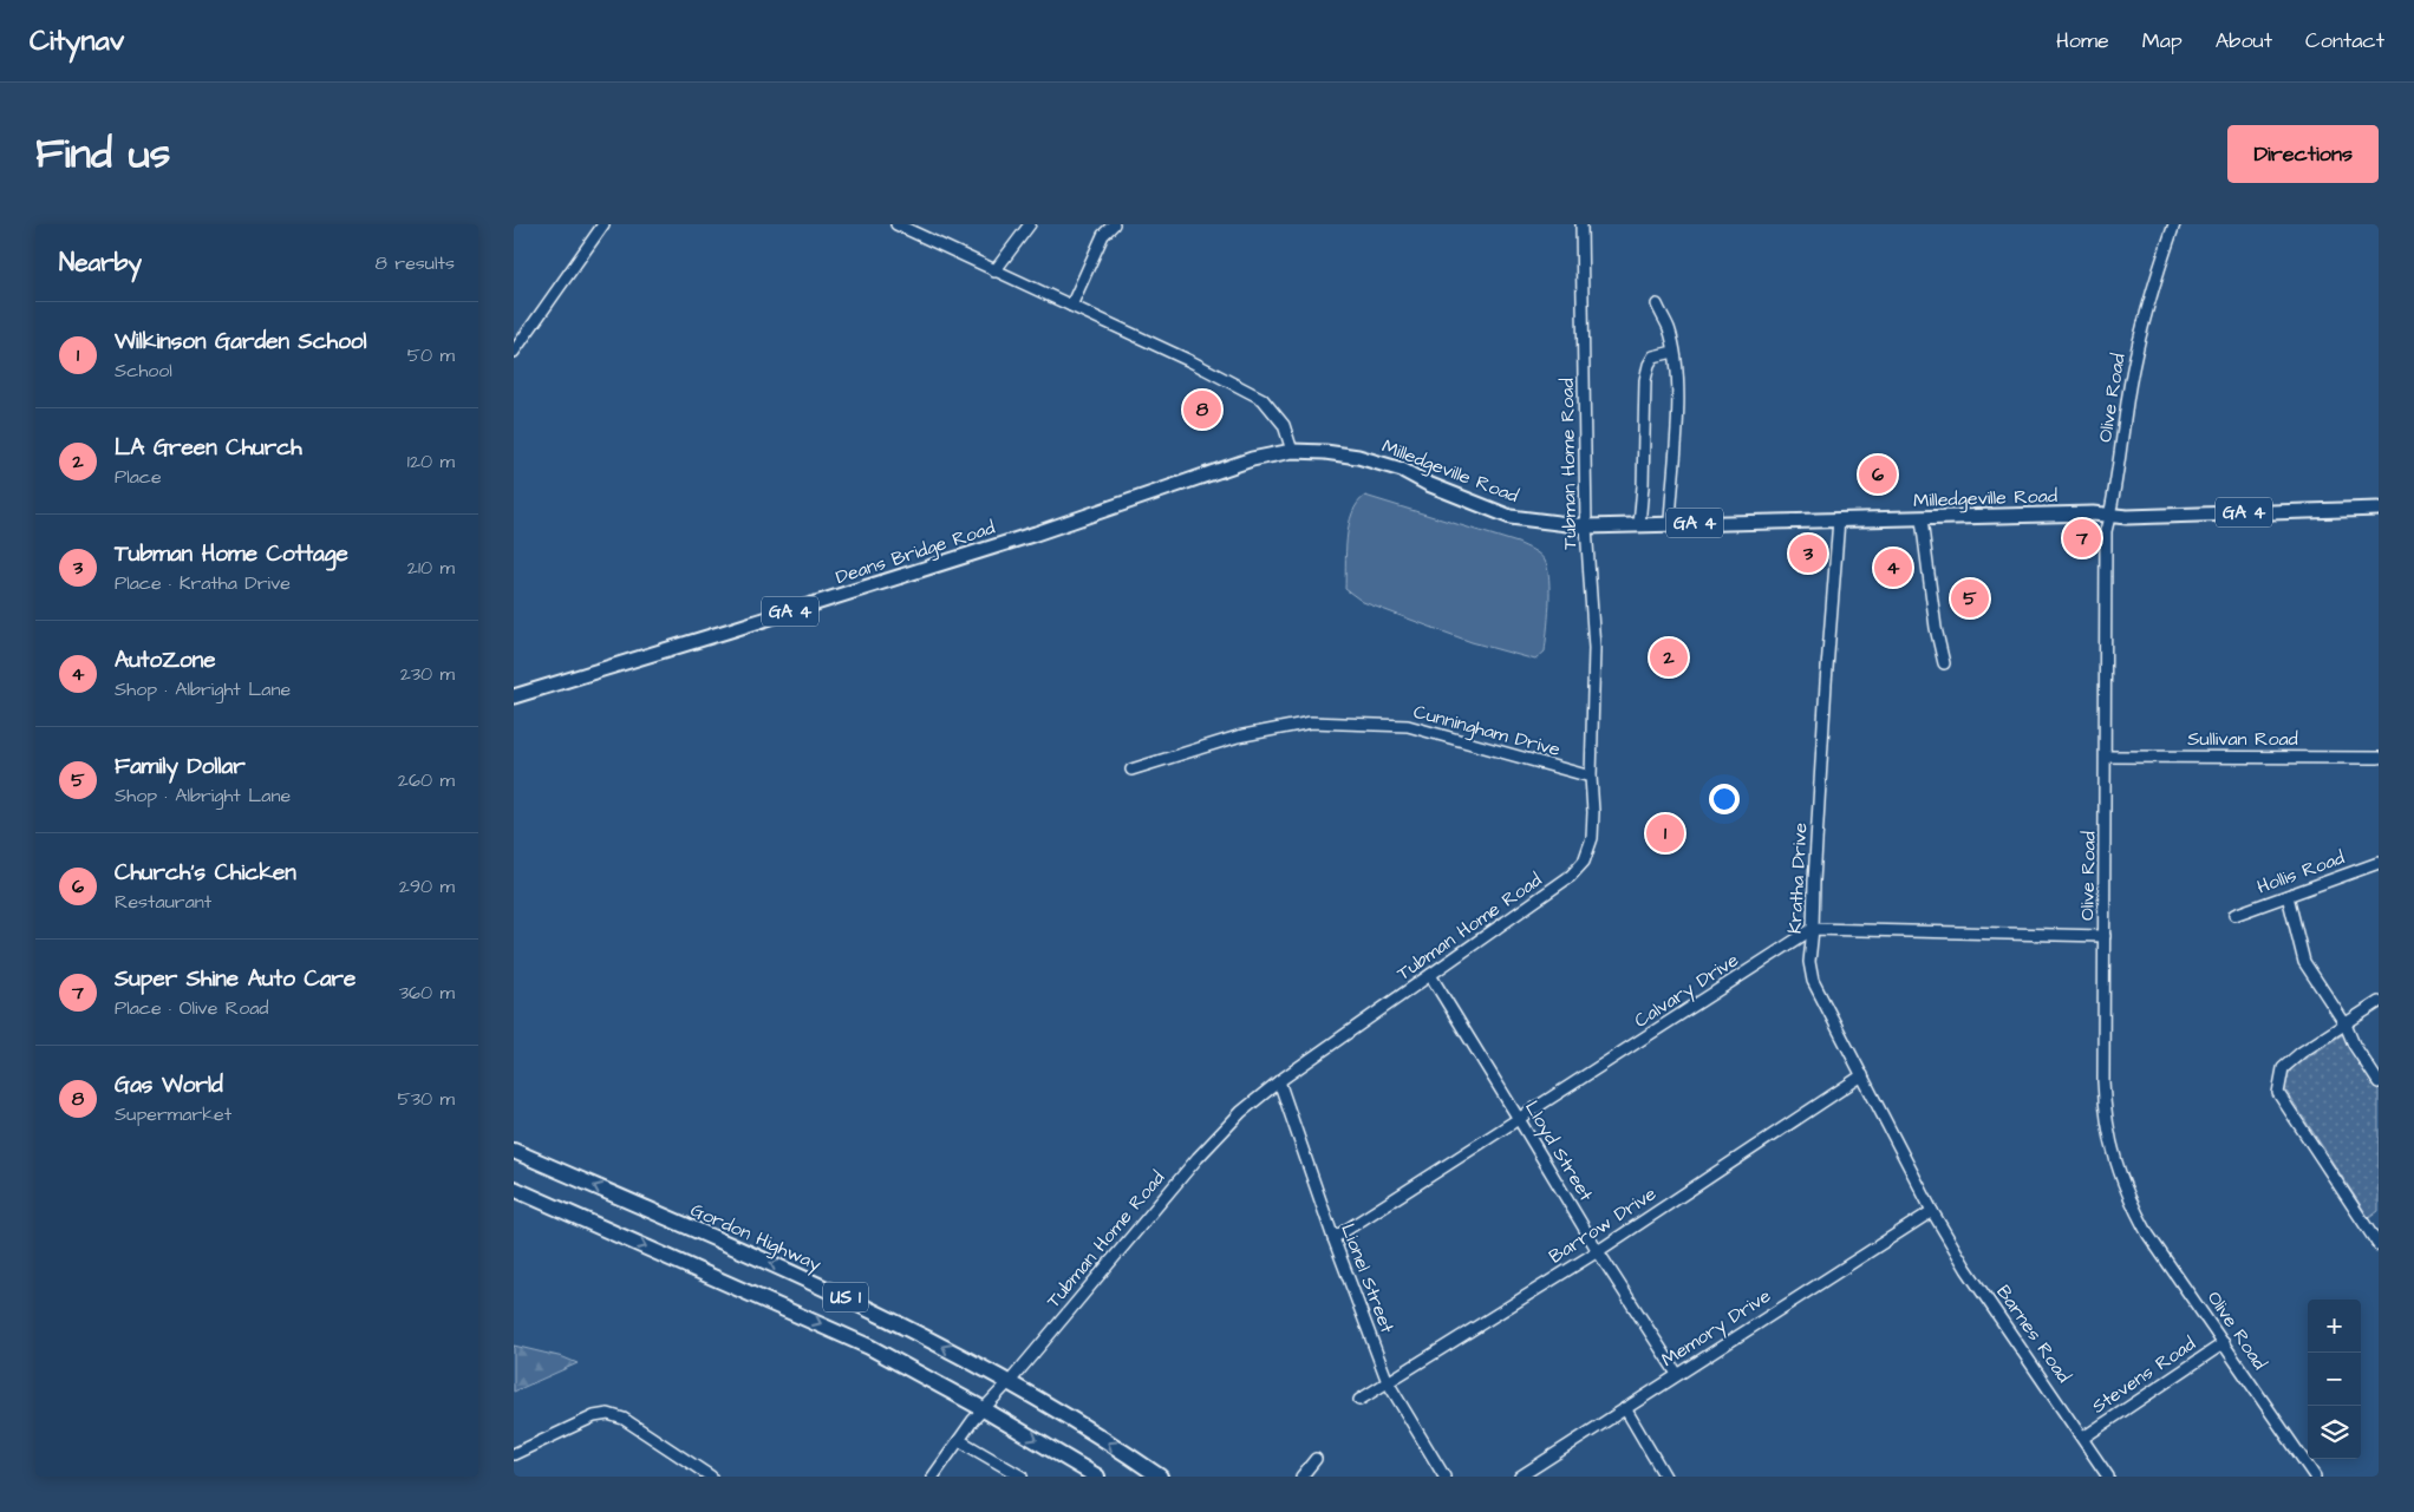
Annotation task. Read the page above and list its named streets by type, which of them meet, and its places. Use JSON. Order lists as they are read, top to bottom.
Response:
{
  "streets": {
    "highway": ["Gordon Highway", "US 1"],
    "main road": ["Milledgeville Road", "GA 4", "Deans Bridge Road"],
    "street": [
      "Olive Road",
      "Tubman Home Road",
      "Cunningham Drive",
      "Sullivan Road",
      "Hollis Road",
      "Kratha Drive",
      "Calvary Drive",
      "Lloyd Street",
      "Barrow Drive",
      "Lionel Street",
      "Memory Drive",
      "Barnes Road",
      "Stevens Road"
    ]
  },
  "crossings": [
    ["Olive Road", "Milledgeville Road"],
    ["Olive Road", "Sullivan Road"],
    ["Olive Road", "Stevens Road"],
    ["Tubman Home Road", "Milledgeville Road"],
    ["Tubman Home Road", "Cunningham Drive"],
    ["Tubman Home Road", "Lloyd Street"],
    ["Tubman Home Road", "Gordon Highway"],
    ["Tubman Home Road", "Lionel Street"],
    ["Tubman Home Road", "US 1"],
    ["Milledgeville Road", "Deans Bridge Road"],
    ["Milledgeville Road", "Kratha Drive"],
    ["Kratha Drive", "Calvary Drive"],
    ["Kratha Drive", "Barrow Drive"],
    ["Kratha Drive", "Memory Drive"],
    ["Kratha Drive", "Barnes Road"],
    ["Calvary Drive", "Lloyd Street"],
    ["Calvary Drive", "Lionel Street"],
    ["Lloyd Street", "Barrow Drive"],
    ["Lloyd Street", "Memory Drive"],
    ["Barrow Drive", "Lionel Street"],
    ["Memory Drive", "Barnes Road"],
    ["Barnes Road", "Stevens Road"]
  ],
  "page": {
    "header": "Citynav",
    "nav": [
      "Home",
      "Map",
      "About",
      "Contact"
    ],
    "title": "Find us",
    "buttons": "Directions",
    "heading": ["Nearby", "8 results"],
    "list": [
      {
        "mark": "1",
        "name": "Wilkinson Garden School",
        "note": "School",
        "value": "50 m"
      },
      {
        "mark": "2",
        "name": "LA Green Church",
        "note": "Place",
        "value": "120 m"
      },
      {
        "mark": "3",
        "name": "Tubman Home Cottage",
        "note": "Place · Kratha Drive",
        "value": "210 m"
      },
      {
        "mark": "4",
        "name": "AutoZone",
        "note": "Shop · Albright Lane",
        "value": "230 m"
      },
      {
        "mark": "5",
        "name": "Family Dollar",
        "note": "Shop · Albright Lane",
        "value": "260 m"
      },
      {
        "mark": "6",
        "name": "Church's Chicken",
        "note": "Restaurant",
        "value": "290 m"
      },
      {
        "mark": "7",
        "name": "Super Shine Auto Care",
        "note": "Place · Olive Road",
        "value": "360 m"
      },
      {
        "mark": "8",
        "name": "Gas World",
        "note": "Supermarket",
        "value": "530 m"
      }
    ],
    "pins": [
      "8",
      "6",
      "7",
      "3",
      "4",
      "5",
      "2",
      "1"
    ],
    "map_buttons": ["+", "−"]
  }
}
